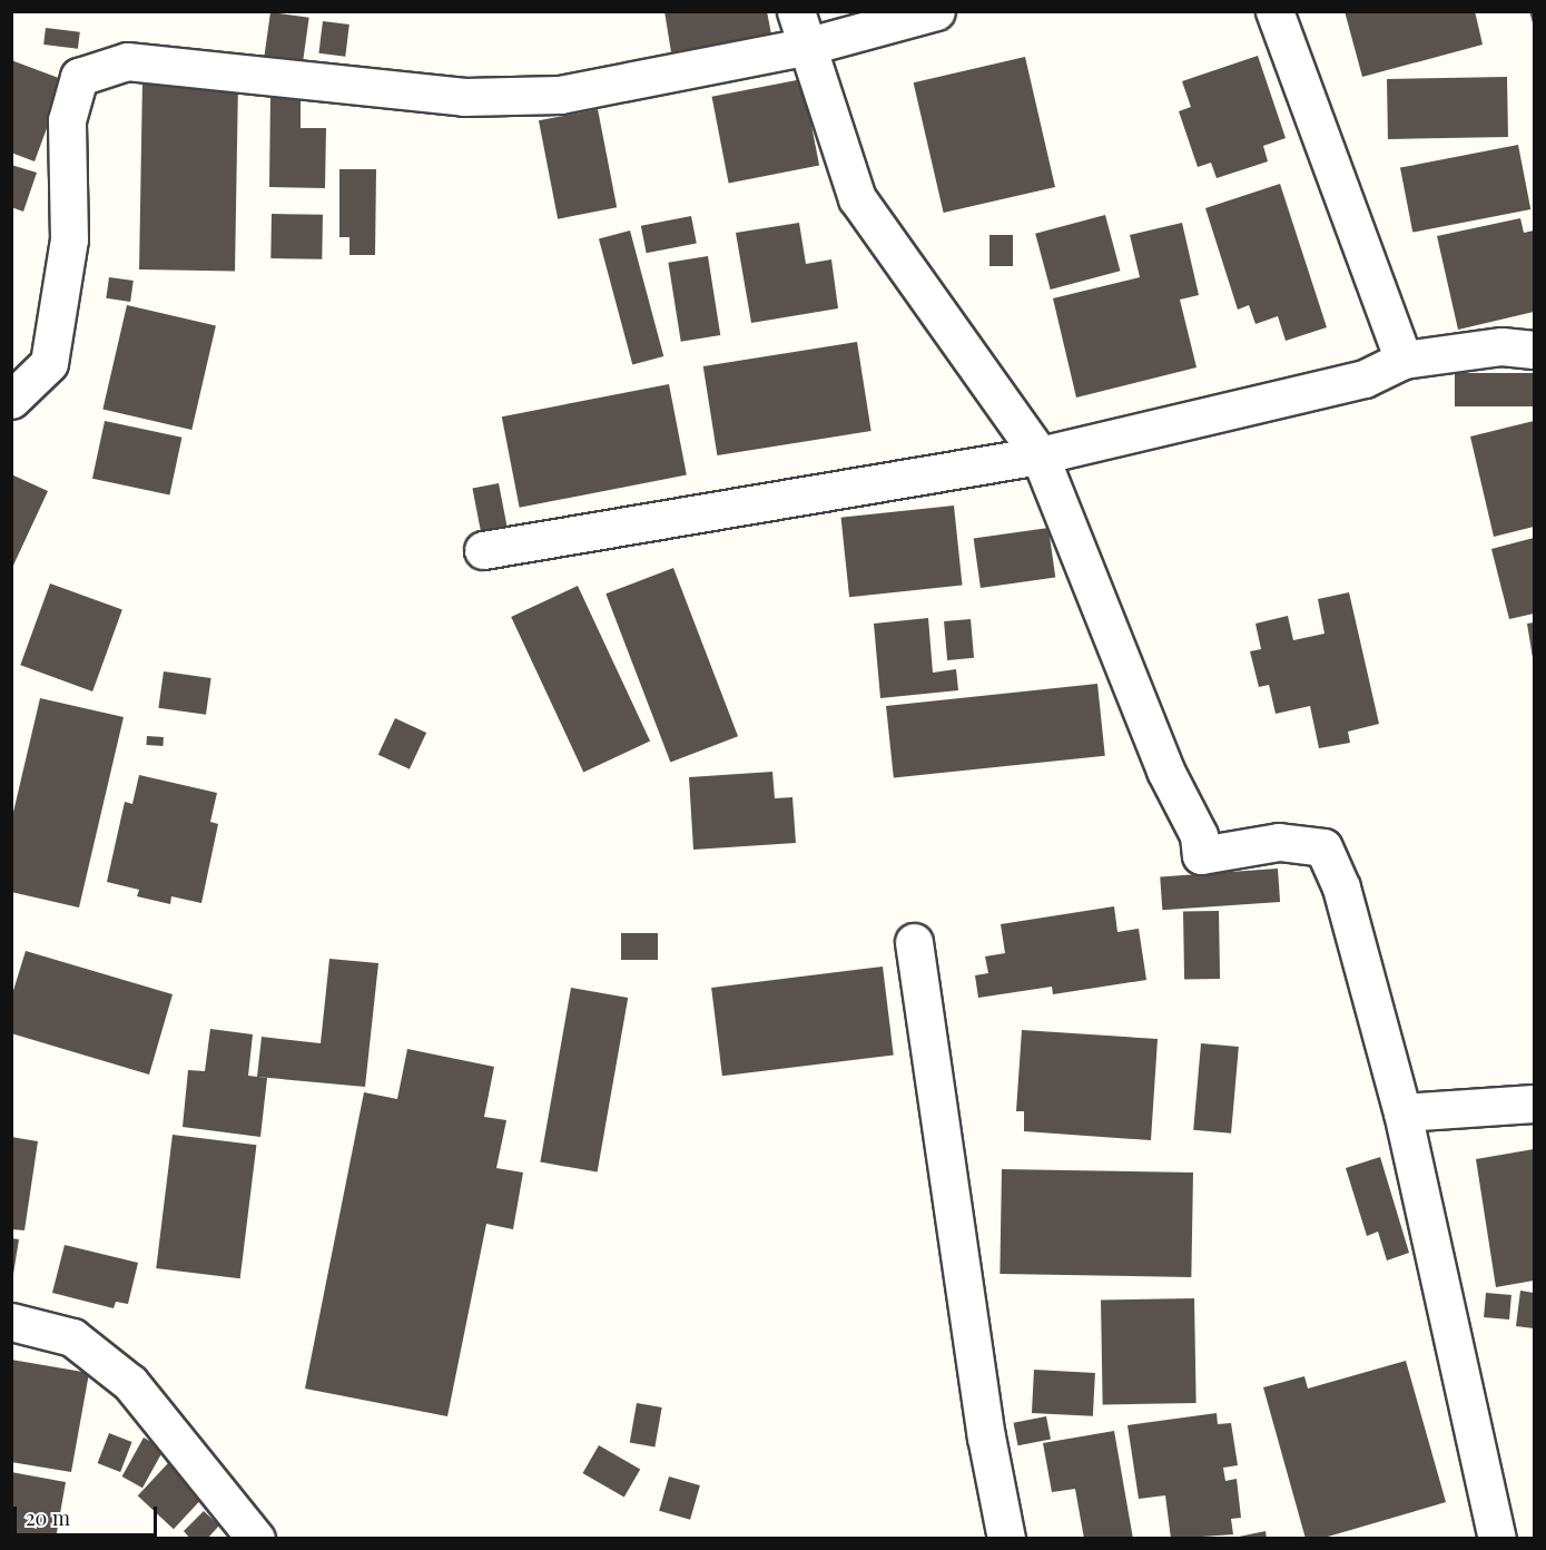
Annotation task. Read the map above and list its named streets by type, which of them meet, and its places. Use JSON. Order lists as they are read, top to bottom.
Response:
{
  "scale_bar": "20 m"
}
